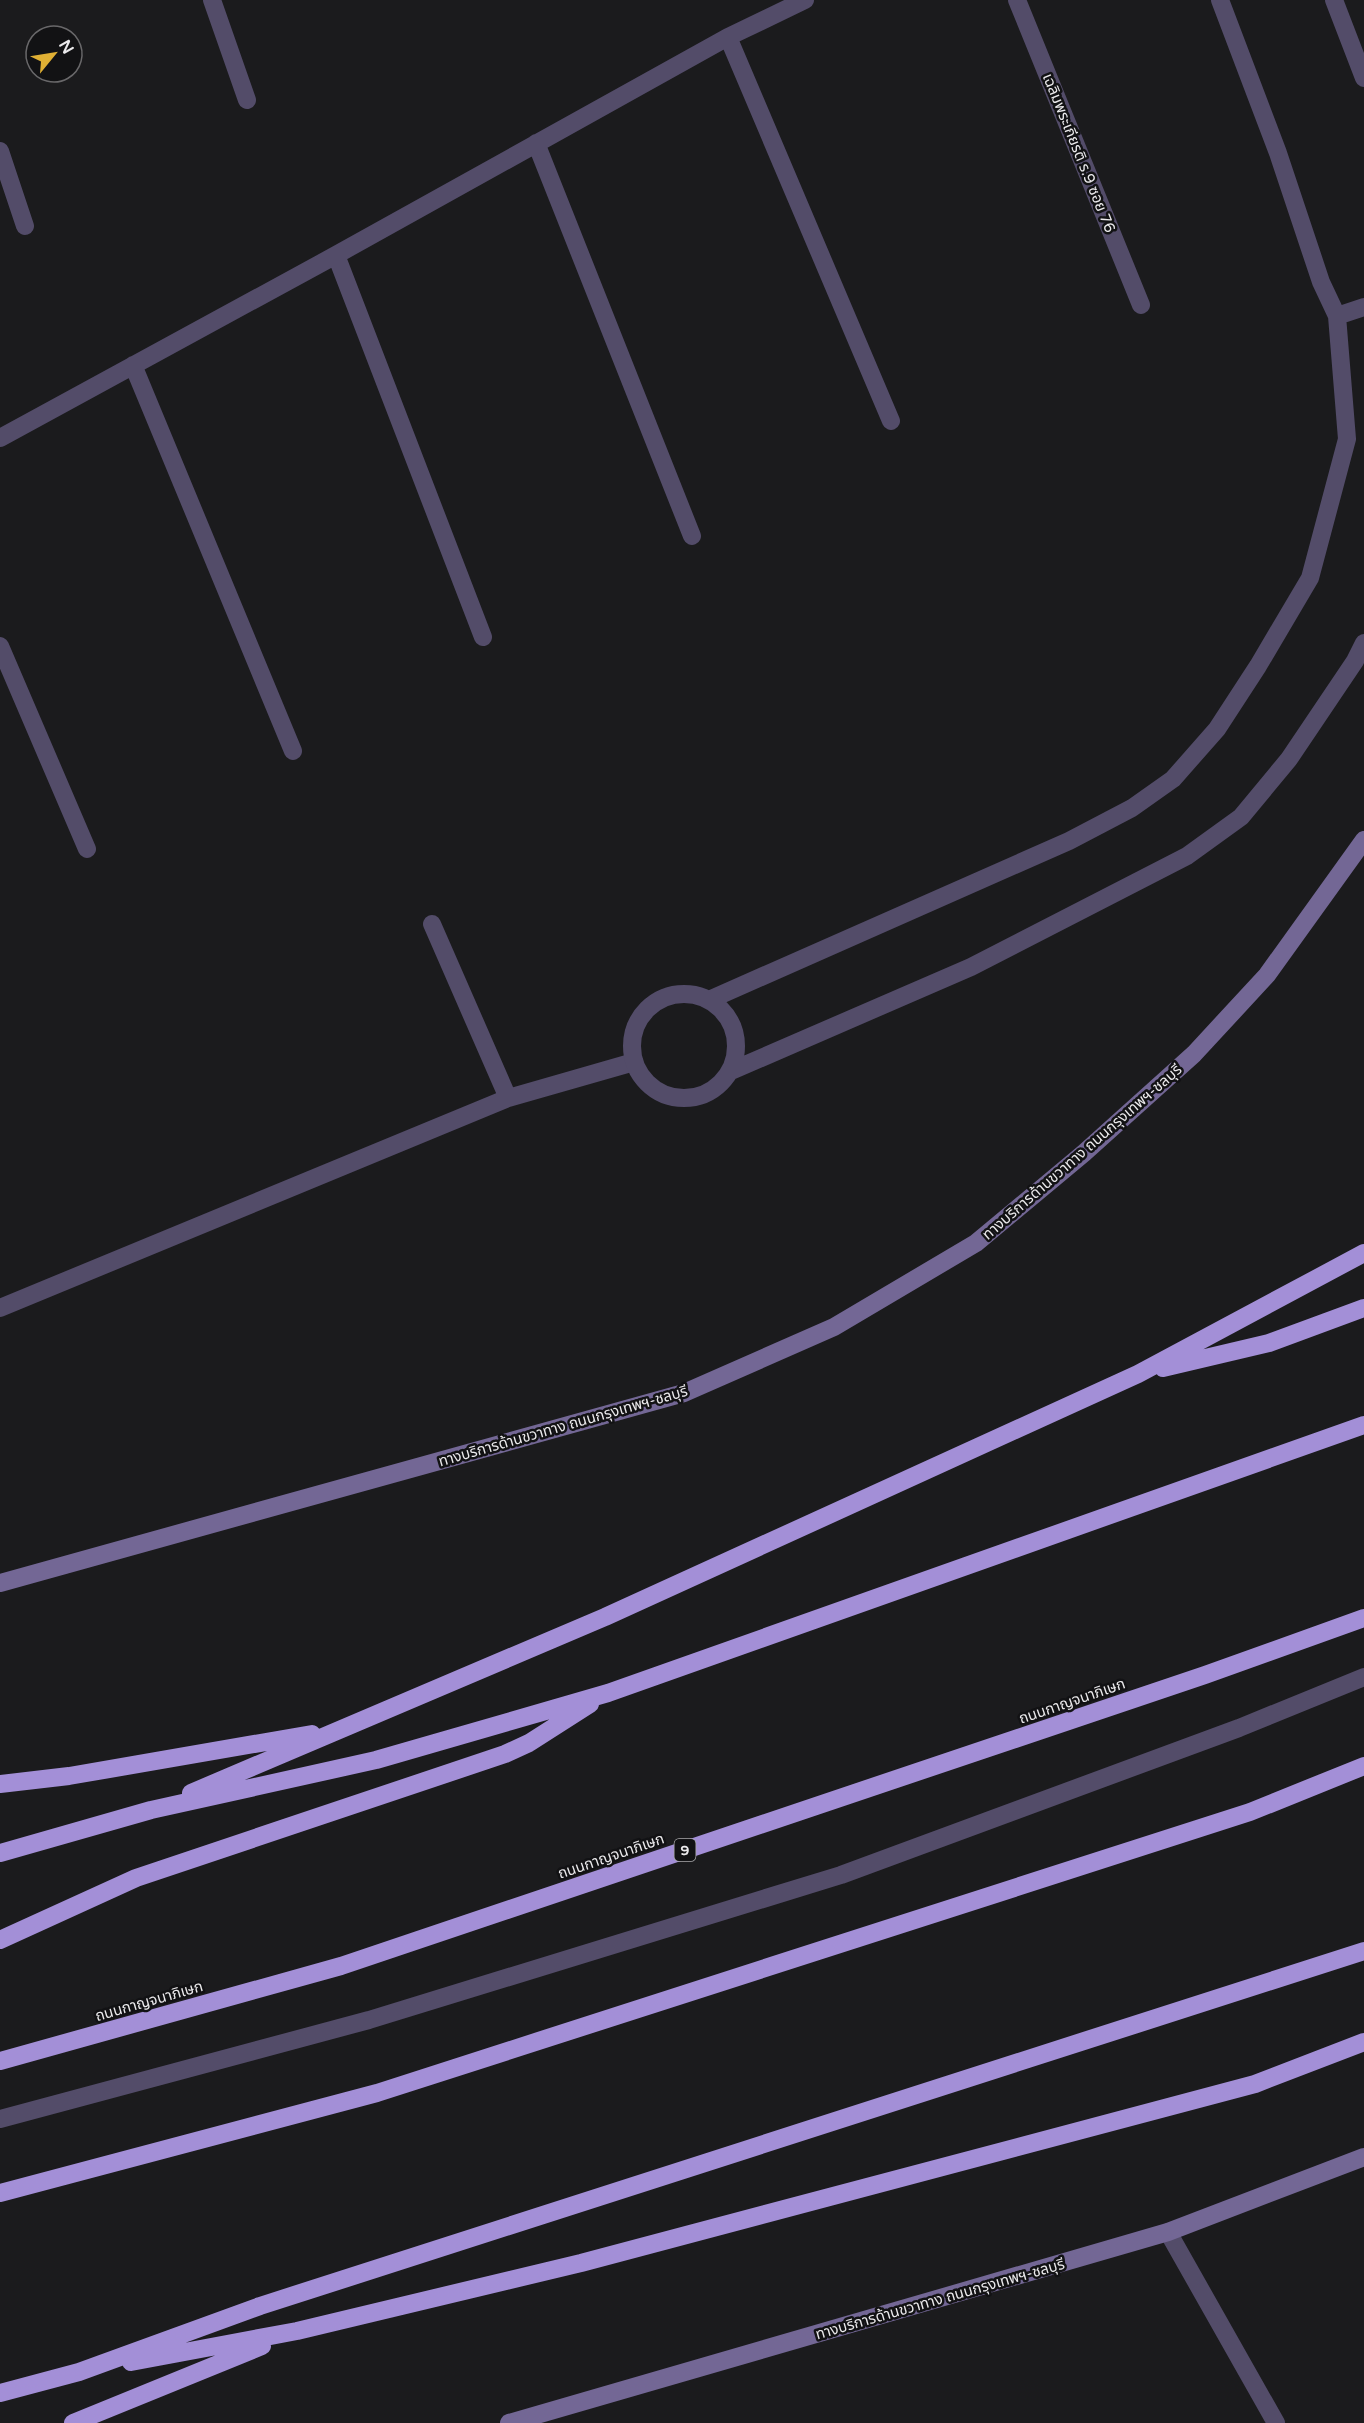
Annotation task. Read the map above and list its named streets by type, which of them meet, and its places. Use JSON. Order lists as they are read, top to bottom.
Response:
{
  "streets": {
    "highway": ["ถนนกาญจนาภิเษก", "9"],
    "main road": ["ทางบริการด้านขวาทาง ถนนกรุงเทพฯ-ชลบุรี"],
    "street": ["เฉลิมพระเกียรติ ร.9 ซอย 76"]
  },
  "north": "top right"
}
